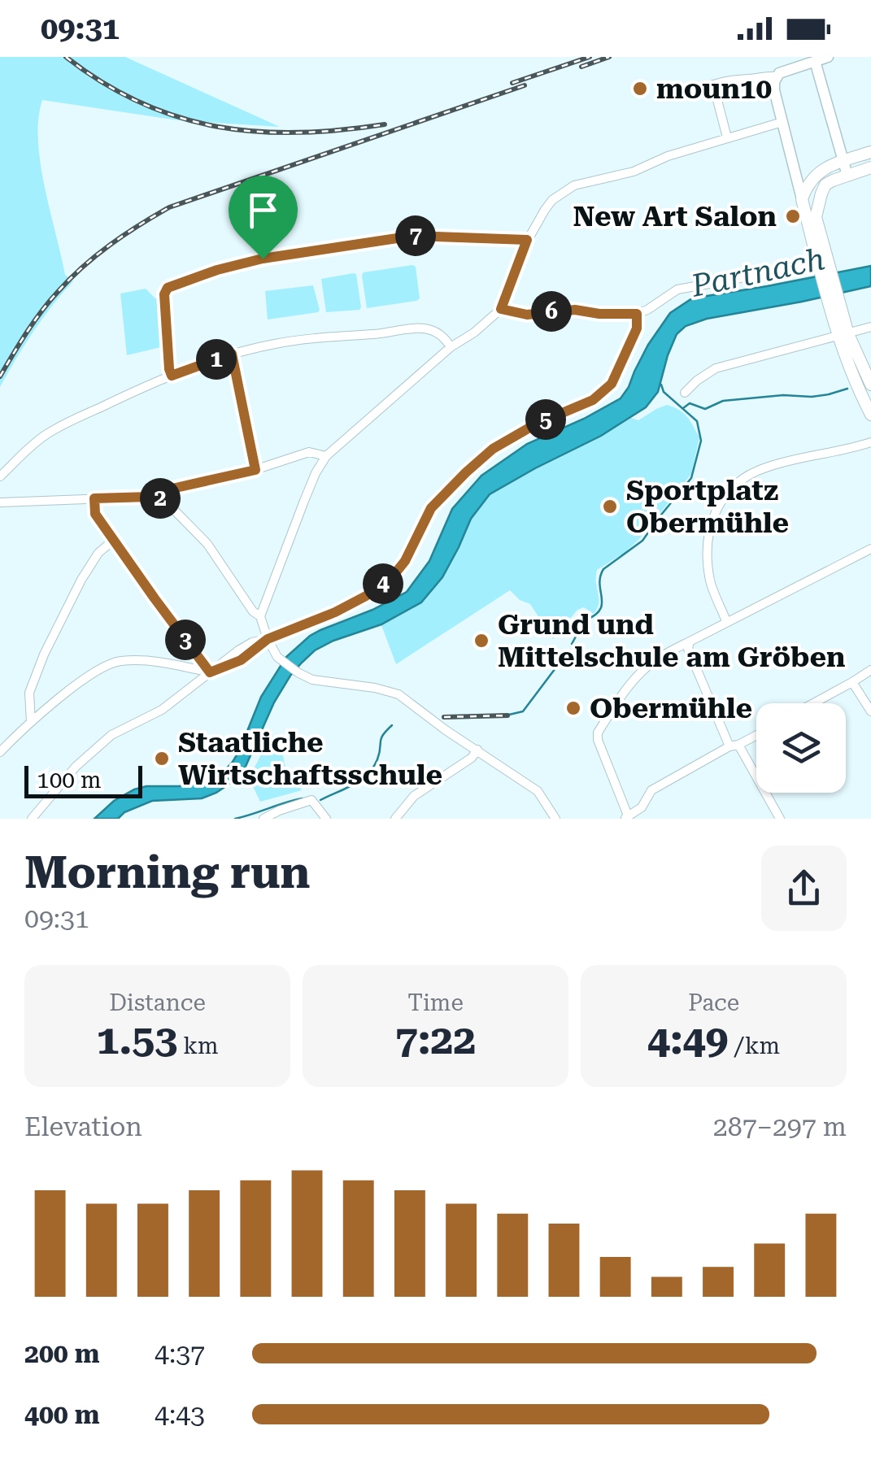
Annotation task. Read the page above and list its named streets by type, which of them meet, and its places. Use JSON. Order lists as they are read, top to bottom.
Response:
{
  "water": ["Partnach"],
  "places": [
    "moun10",
    "New Art Salon",
    "Sportplatz Obermühle",
    "Grund und Mittelschule am Gröben",
    "Obermühle",
    "Staatliche Wirtschaftsschule"
  ],
  "scale_bar": "100 m",
  "page": {
    "status": "09:31",
    "pins": [
      "7",
      "6",
      "1",
      "5",
      "2",
      "4",
      "3"
    ],
    "scale": "100 m",
    "heading": ["Morning run", "09:31"],
    "stats": [
      ["Distance", "1.53 km"],
      ["Time", "7:22"],
      ["Pace", "4:49 /km"]
    ],
    "chart": ["Elevation", "287–297 m"],
    "list": [
      {
        "name": "200 m",
        "note": "4:37"
      },
      {
        "name": "400 m",
        "note": "4:43"
      }
    ]
  }
}
